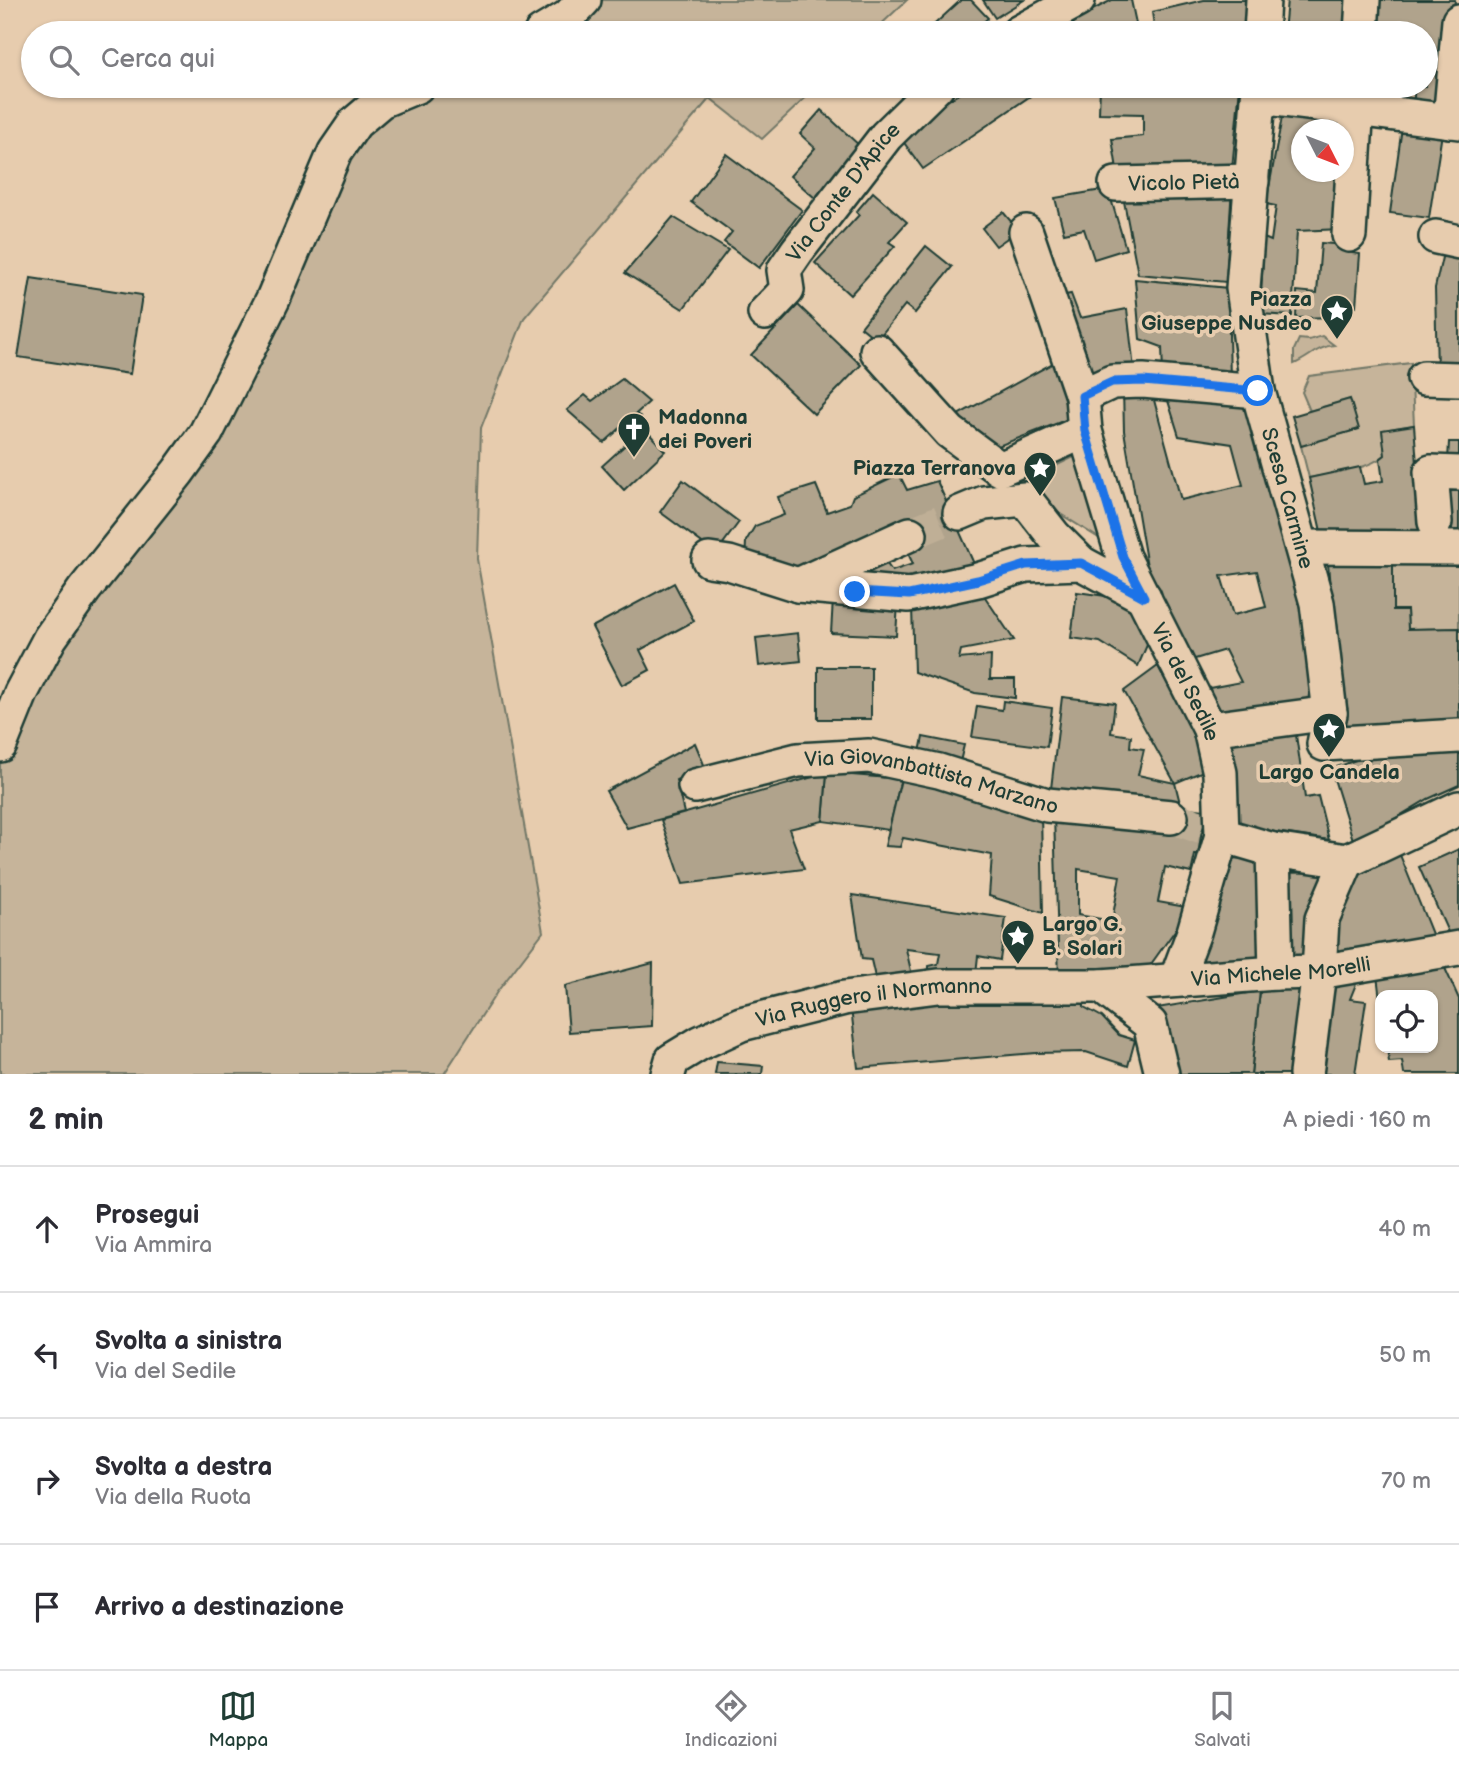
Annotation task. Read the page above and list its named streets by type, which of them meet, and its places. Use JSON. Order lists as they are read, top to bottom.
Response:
{
  "streets": {
    "street": [
      "Vicolo Pietà",
      "Via Conte D'Apice",
      "Scesa Carmine",
      "Via del Sedile",
      "Via Giovanbattista Marzano",
      "Via Michele Morelli",
      "Via Ruggero il Normanno"
    ]
  },
  "crossings": [
    ["Vicolo Pietà", "Scesa Carmine"],
    ["Via del Sedile", "Via Michele Morelli"],
    ["Via Michele Morelli", "Via Ruggero il Normanno"]
  ],
  "places": {
    "place": [
      "Piazza Giuseppe Nusdeo",
      "Piazza Terranova",
      "Largo Candela",
      "Largo G. B. Solari"
    ],
    "church": ["Madonna dei Poveri"]
  },
  "north": "bottom right",
  "page": {
    "search": "Cerca qui",
    "heading": ["2 min", "A piedi · 160 m"],
    "list": [
      ["Prosegui", "Via Ammira", "40 m"],
      ["Svolta a sinistra", "Via del Sedile", "50 m"],
      ["Svolta a destra", "Via della Ruota", "70 m"],
      "Arrivo a destinazione"
    ],
    "nav": ["Mappa", "Indicazioni", "Salvati"]
  }
}
